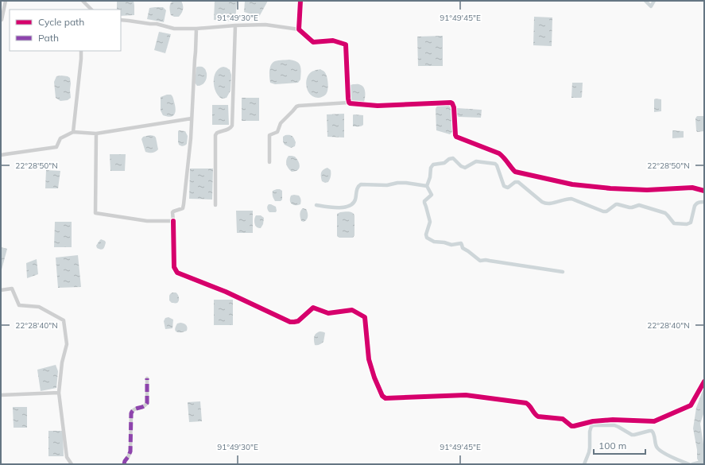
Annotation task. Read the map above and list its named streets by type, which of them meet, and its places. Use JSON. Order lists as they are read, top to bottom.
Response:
{
  "legend": ["Cycle path", "Path"],
  "scale_bar": "100 m",
  "coordinates": [
    "91°49'30\"E",
    "91°49'45\"E",
    "22°28'50\"N",
    "22°28'40\"N"
  ]
}
